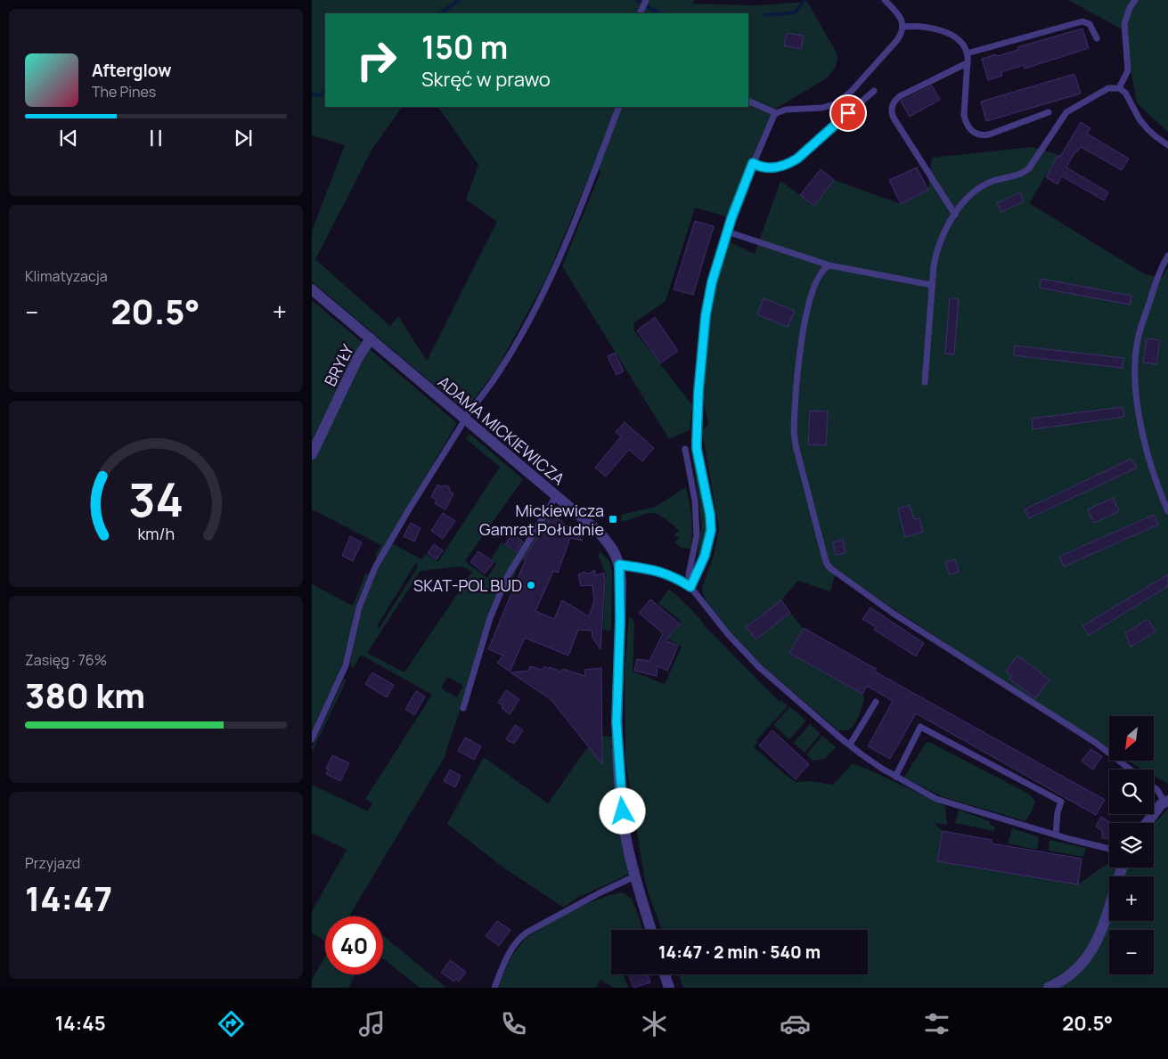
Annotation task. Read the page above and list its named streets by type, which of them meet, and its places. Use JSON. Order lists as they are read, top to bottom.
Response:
{
  "streets": {
    "street": ["BRYŁY", "ADAMA MICKIEWICZA"]
  },
  "crossings": [
    ["BRYŁY", "ADAMA MICKIEWICZA"]
  ],
  "places": {
    "transit": ["Mickiewicza Gamrat Południe"],
    "other": ["SKAT-POL BUD"]
  },
  "north": "bottom left",
  "page": {
    "turn": ["150 m", "Skręć w prawo"],
    "song": ["Afterglow", "The Pines"],
    "tile": [
      "Klimatyzacja",
      ["Zasięg · 76%", "380 km"],
      ["Przyjazd", "14:47"]
    ],
    "heat": ["−", "20.5°", "+"],
    "map_buttons": ["+", "−"],
    "limit": "40",
    "trip": "14:47 · 2 min · 540 m",
    "tabs": ["14:45", "20.5°"],
    "gauge": ["34", "km/h"]
  }
}
